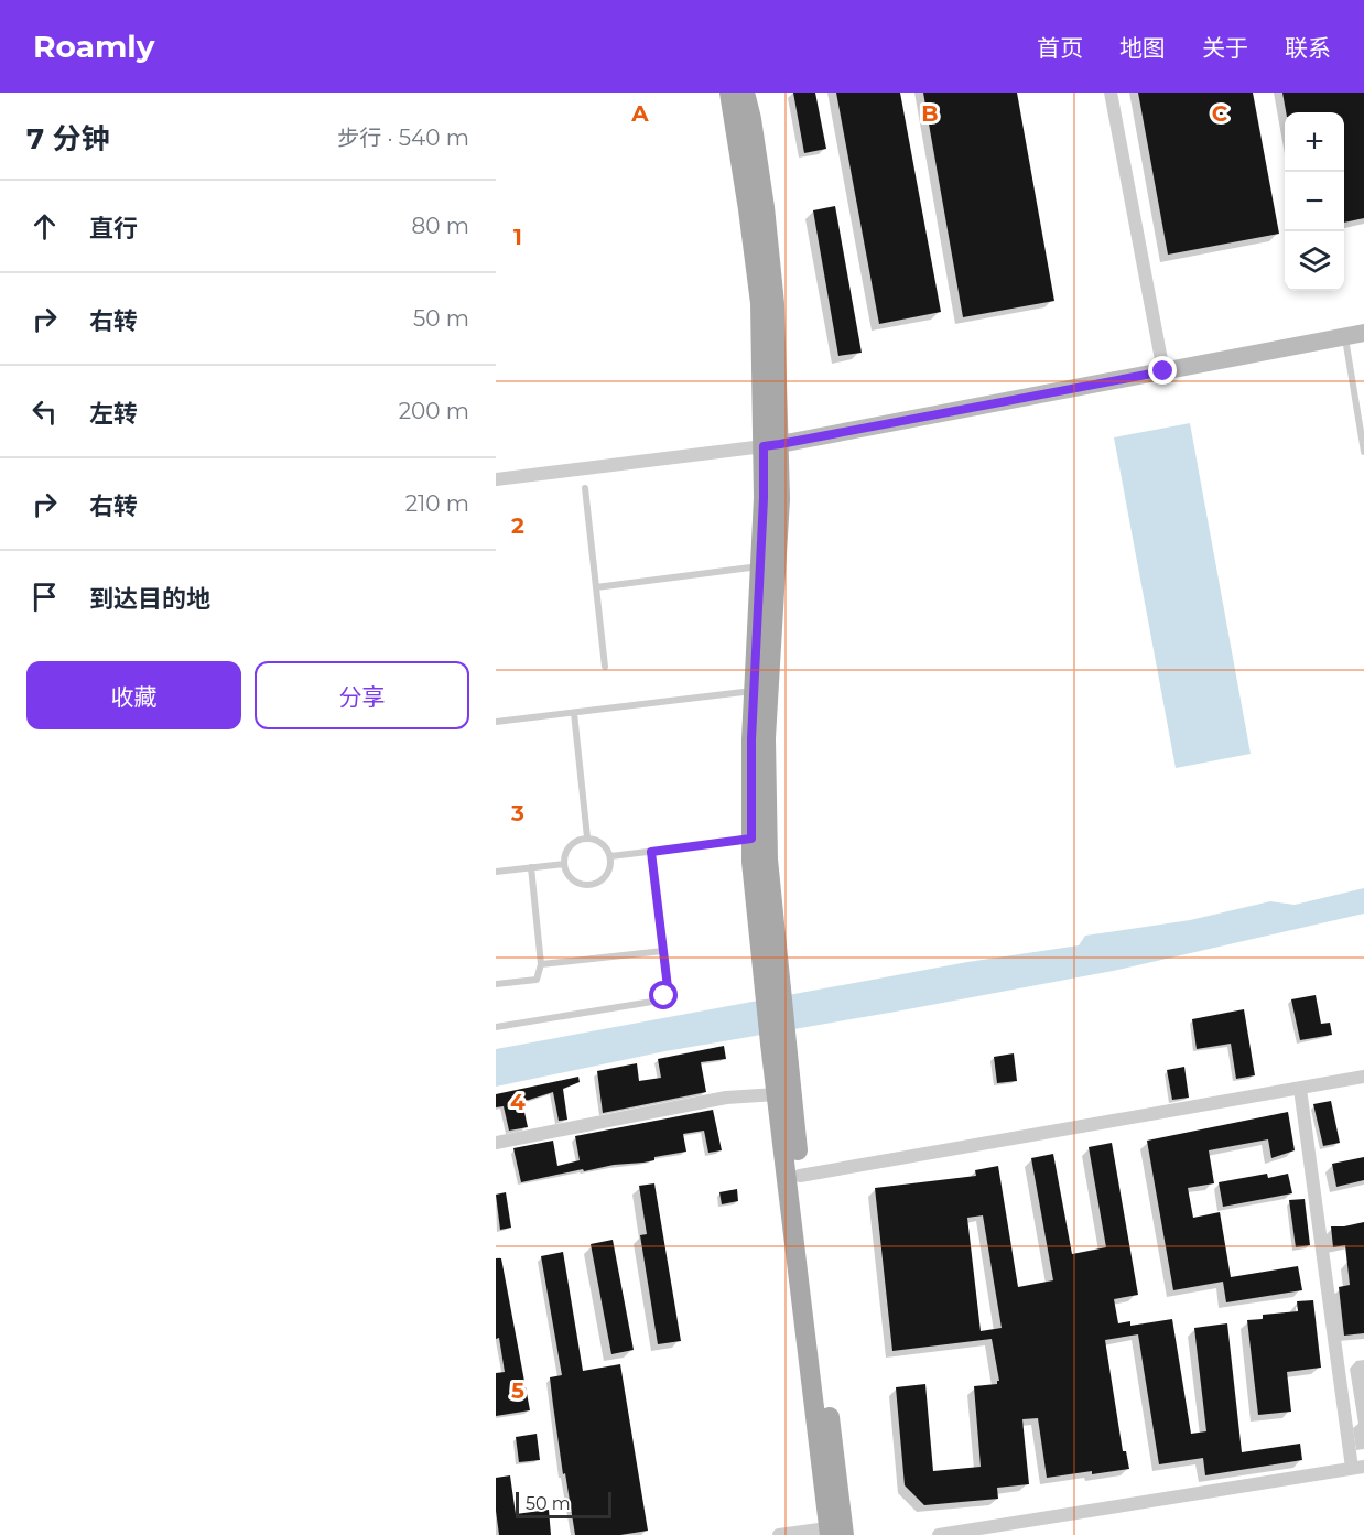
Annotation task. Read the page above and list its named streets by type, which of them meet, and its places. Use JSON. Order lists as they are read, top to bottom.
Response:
{
  "scale_bar": "50 m",
  "page": {
    "header": "Roamly",
    "nav": [
      "首页",
      "地图",
      "关于",
      "联系"
    ],
    "heading": ["7 分钟", "步行 · 540 m"],
    "map_buttons": ["+", "−"],
    "list": [
      ["直行", "80 m"],
      ["右转", "50 m"],
      ["左转", "200 m"],
      ["右转", "210 m"],
      "到达目的地"
    ],
    "buttons": ["收藏", "分享"],
    "scale": "50 m"
  },
  "grid": {
    "columns": ["A", "B", "C"],
    "rows": [
      "1",
      "2",
      "3",
      "4",
      "5"
    ]
  }
}
